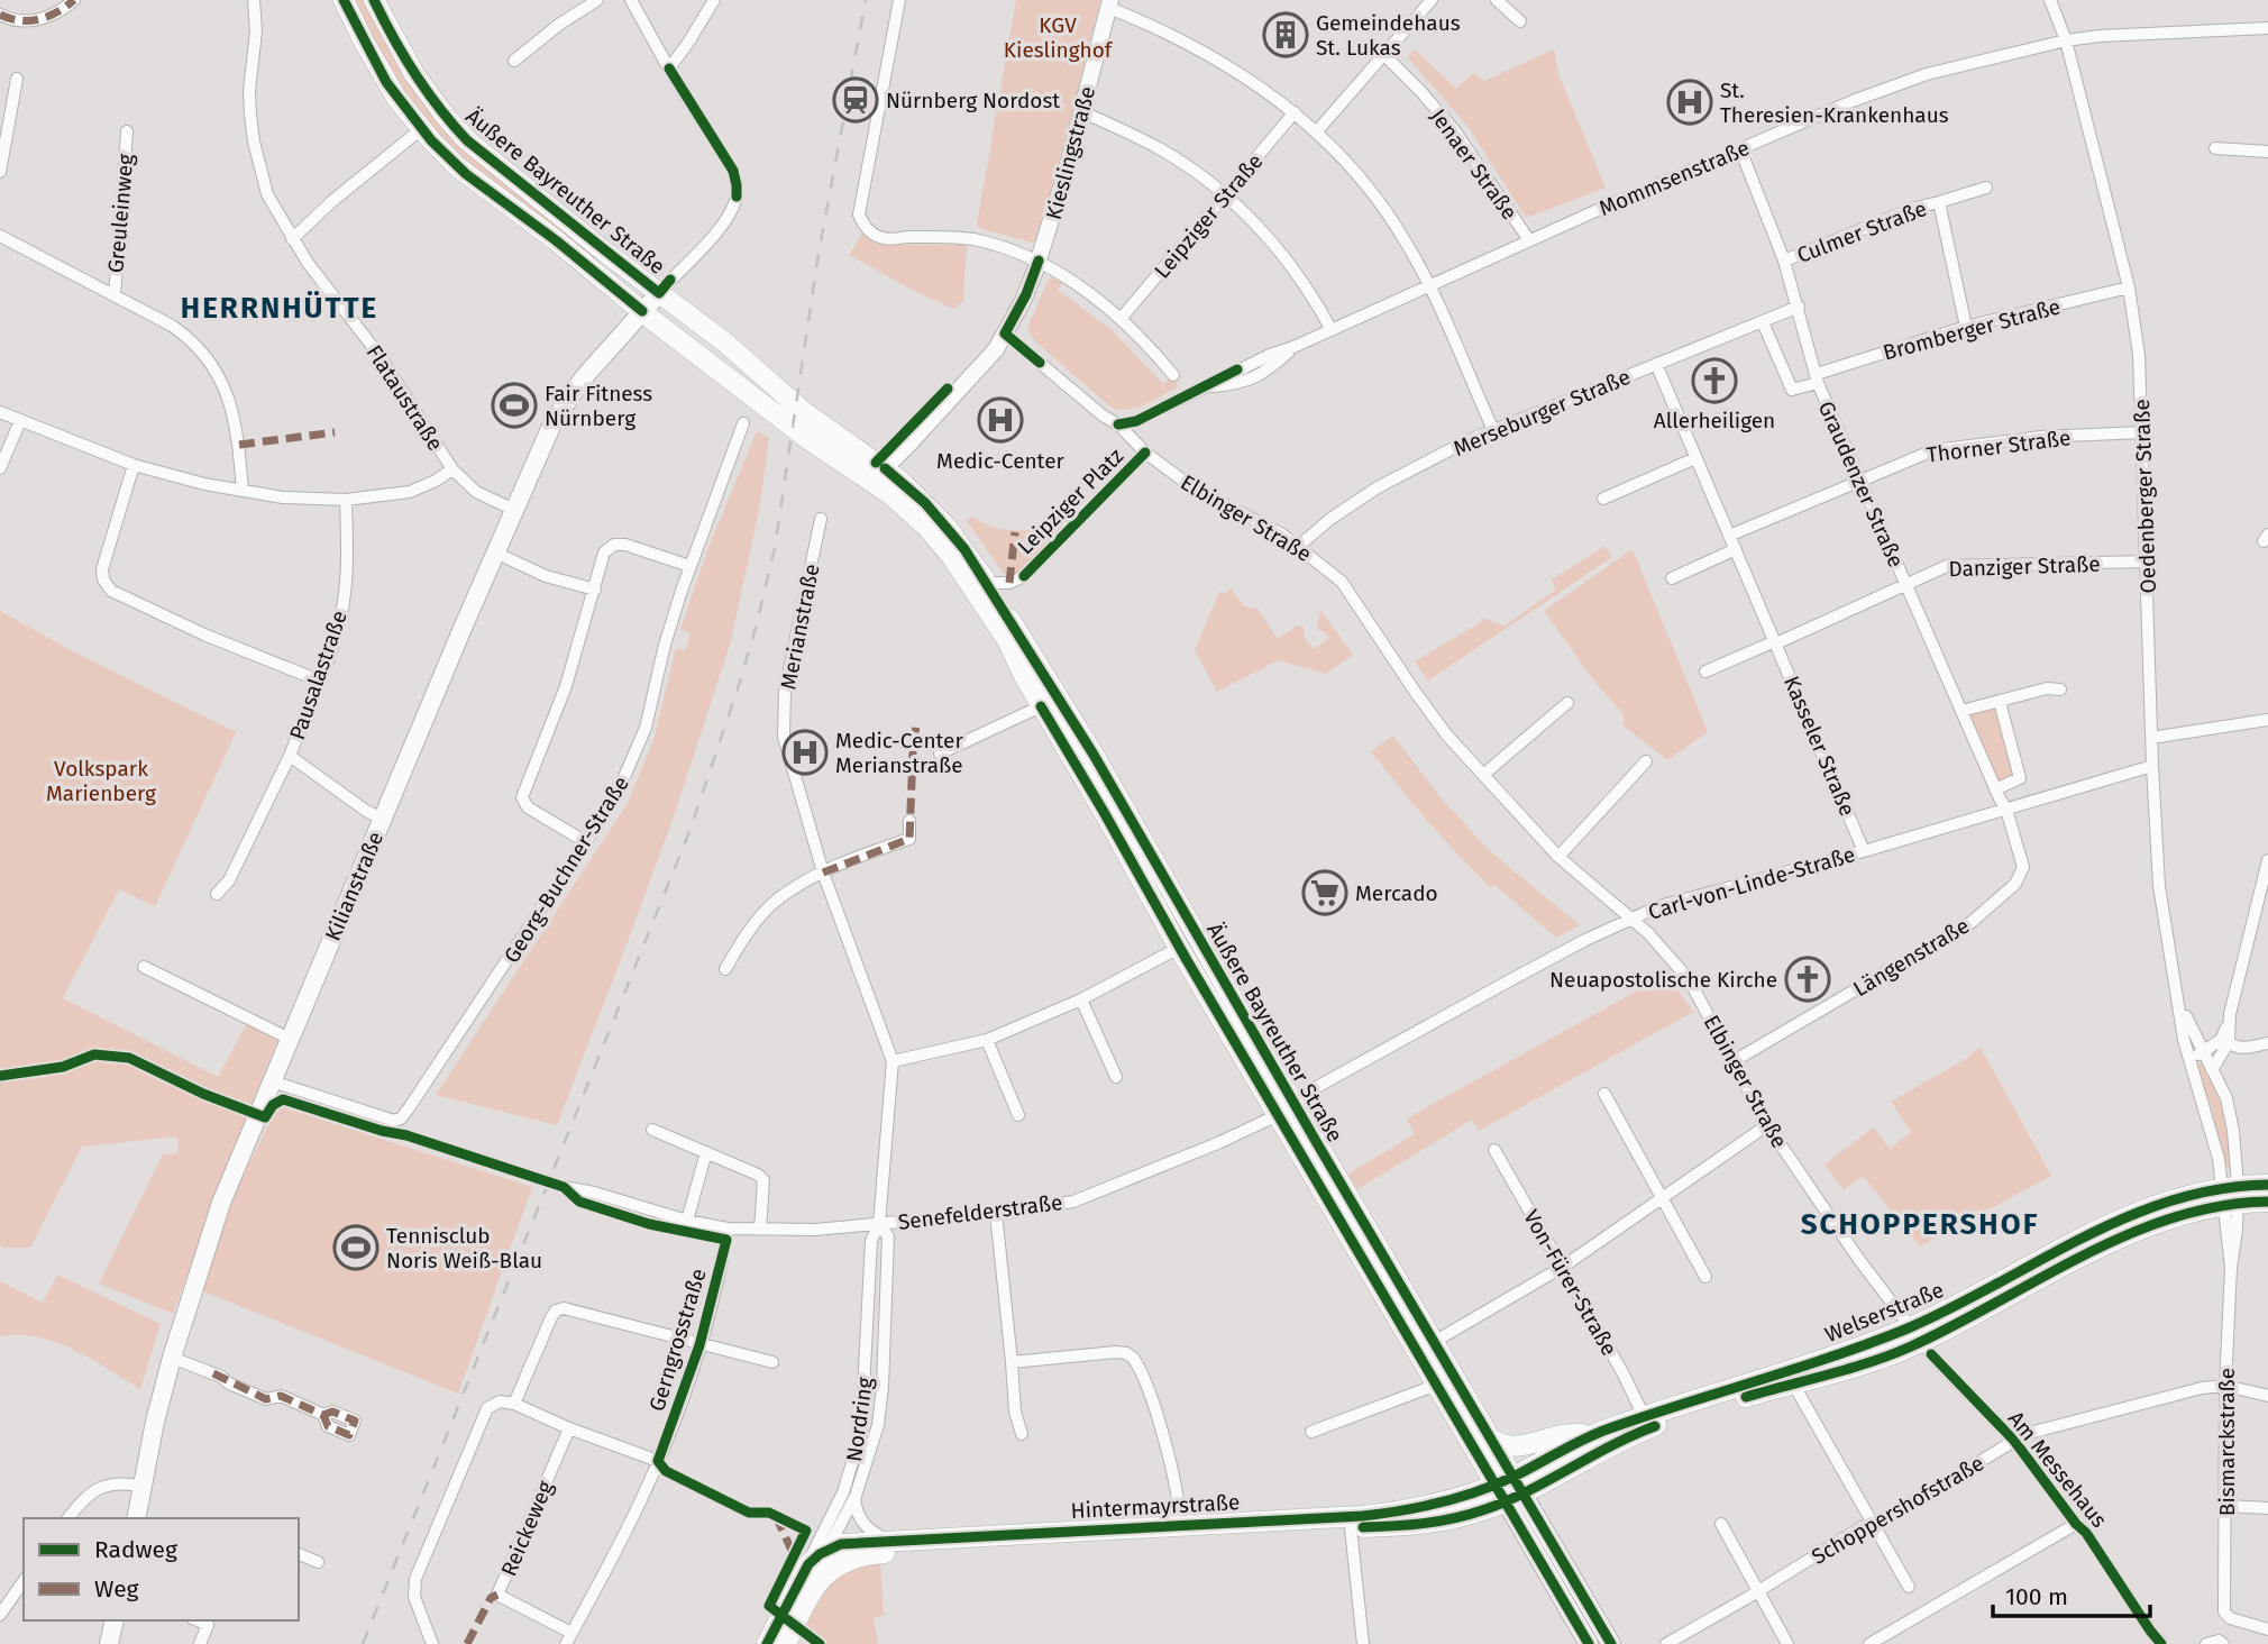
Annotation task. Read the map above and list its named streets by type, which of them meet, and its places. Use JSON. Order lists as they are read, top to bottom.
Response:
{
  "streets": {
    "main road": [
      "Äußere Bayreuther Straße",
      "Kilianstraße",
      "Welserstraße",
      "Nordring",
      "Hintermayrstraße"
    ],
    "street": [
      "Kieslingstraße",
      "Jenaer Straße",
      "Mommsenstraße",
      "Greuleinweg",
      "Leipziger Straße",
      "Culmer Straße",
      "Bromberger Straße",
      "Flataustraße",
      "Merseburger Straße",
      "Thorner Straße",
      "Graudenzer Straße",
      "Oedenberger Straße",
      "Leipziger Platz",
      "Elbinger Straße",
      "Danziger Straße",
      "Merianstraße",
      "Pausalastraße",
      "Kasseler Straße",
      "Georg-Buchner-Straße",
      "Carl-von-Linde-Straße",
      "Längenstraße",
      "Senefelderstraße",
      "Von-Fürer-Straße",
      "Gerngrosstraße",
      "Bismarckstraße",
      "Am Messehaus",
      "Schoppershofstraße",
      "Reickeweg"
    ]
  },
  "crossings": [
    ["Jenaer Straße", "Mommsenstraße"],
    ["Mommsenstraße", "Graudenzer Straße"],
    ["Mommsenstraße", "Oedenberger Straße"],
    ["Mommsenstraße", "Leipziger Platz"],
    ["Äußere Bayreuther Straße", "Leipziger Platz"],
    ["Äußere Bayreuther Straße", "Carl-von-Linde-Straße"],
    ["Äußere Bayreuther Straße", "Kilianstraße"],
    ["Äußere Bayreuther Straße", "Senefelderstraße"],
    ["Äußere Bayreuther Straße", "Welserstraße"],
    ["Äußere Bayreuther Straße", "Hintermayrstraße"],
    ["Culmer Straße", "Bromberger Straße"],
    ["Culmer Straße", "Graudenzer Straße"],
    ["Bromberger Straße", "Graudenzer Straße"],
    ["Bromberger Straße", "Oedenberger Straße"],
    ["Flataustraße", "Kilianstraße"],
    ["Merseburger Straße", "Graudenzer Straße"],
    ["Merseburger Straße", "Elbinger Straße"],
    ["Merseburger Straße", "Kasseler Straße"],
    ["Thorner Straße", "Graudenzer Straße"],
    ["Thorner Straße", "Oedenberger Straße"],
    ["Thorner Straße", "Kasseler Straße"],
    ["Graudenzer Straße", "Danziger Straße"],
    ["Graudenzer Straße", "Längenstraße"],
    ["Oedenberger Straße", "Danziger Straße"],
    ["Oedenberger Straße", "Carl-von-Linde-Straße"],
    ["Oedenberger Straße", "Bismarckstraße"],
    ["Leipziger Platz", "Elbinger Straße"],
    ["Elbinger Straße", "Carl-von-Linde-Straße"],
    ["Elbinger Straße", "Längenstraße"],
    ["Elbinger Straße", "Welserstraße"],
    ["Elbinger Straße", "Am Messehaus"],
    ["Danziger Straße", "Kasseler Straße"],
    ["Merianstraße", "Nordring"],
    ["Pausalastraße", "Kilianstraße"],
    ["Kasseler Straße", "Carl-von-Linde-Straße"],
    ["Georg-Buchner-Straße", "Kilianstraße"],
    ["Carl-von-Linde-Straße", "Längenstraße"],
    ["Senefelderstraße", "Gerngrosstraße"],
    ["Senefelderstraße", "Nordring"],
    ["Von-Fürer-Straße", "Welserstraße"],
    ["Welserstraße", "Bismarckstraße"],
    ["Welserstraße", "Am Messehaus"],
    ["Welserstraße", "Hintermayrstraße"],
    ["Gerngrosstraße", "Reickeweg"],
    ["Nordring", "Hintermayrstraße"],
    ["Bismarckstraße", "Schoppershofstraße"],
    ["Am Messehaus", "Schoppershofstraße"]
  ],
  "districts": ["HERRNHÜTTE", "SCHOPPERSHOF"],
  "parks": ["KGV Kieslinghof", "Volkspark Marienberg"],
  "places": {
    "building": ["Gemeindehaus St. Lukas"],
    "station": ["Nürnberg Nordost"],
    "hospital": ["St. Theresien-Krankenhaus", "Medic-Center", "Medic-Center Merianstraße"],
    "church": ["Allerheiligen", "Neuapostolische Kirche"],
    "sports": ["Fair Fitness Nürnberg", "Tennisclub Noris Weiß-Blau"],
    "supermarket": ["Mercado"]
  },
  "legend": ["Radweg", "Weg"],
  "scale_bar": "100 m"
}
